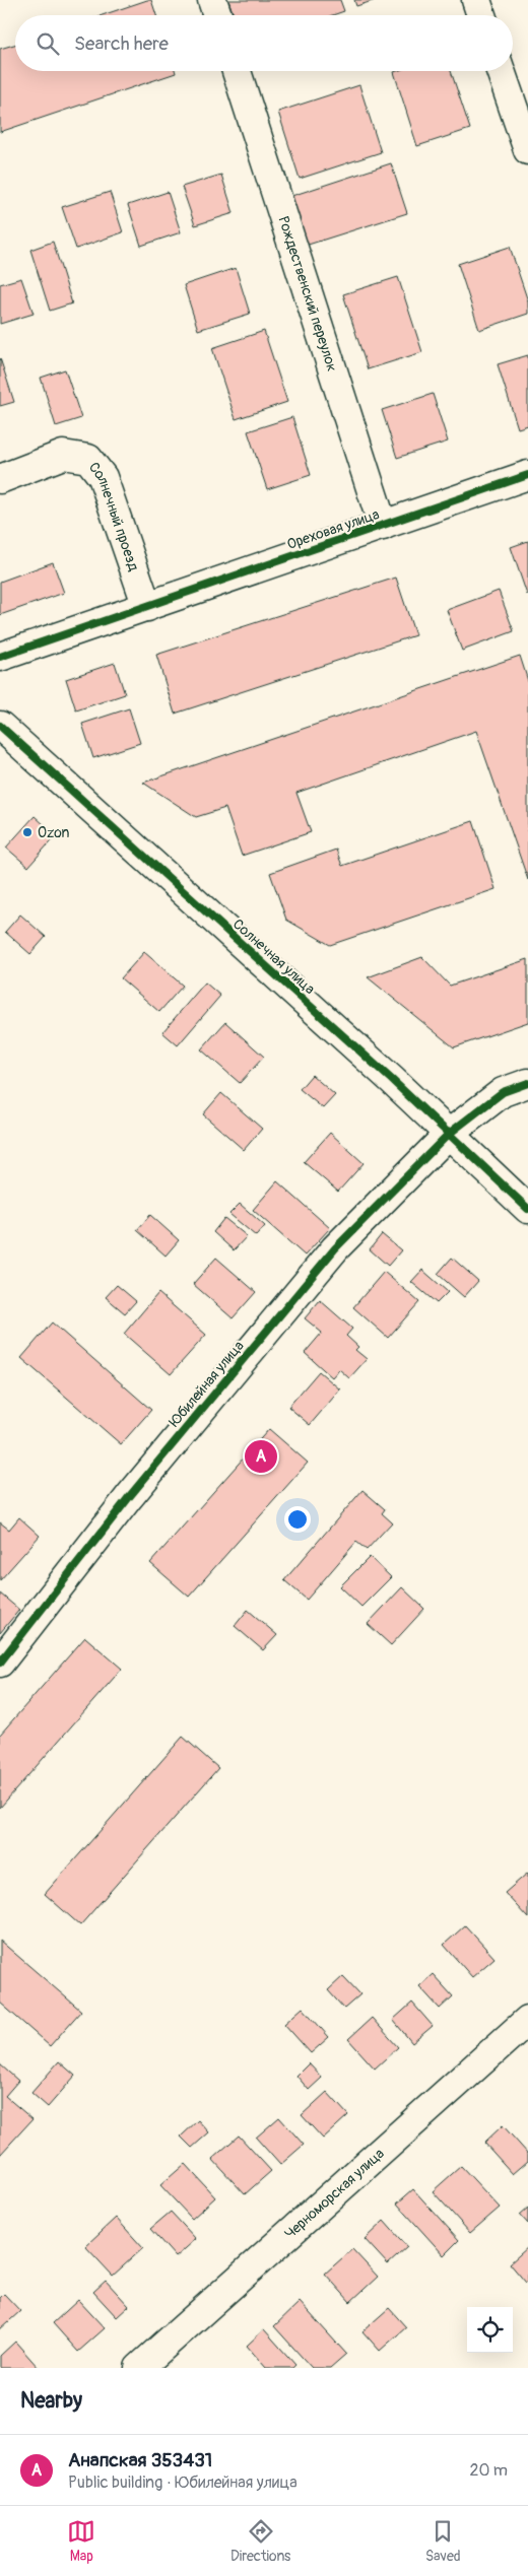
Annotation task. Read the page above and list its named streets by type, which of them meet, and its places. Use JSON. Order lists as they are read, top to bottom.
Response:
{
  "streets": {
    "street": [
      "Рождественский переулок",
      "Солнечный проезд",
      "Ореховая улица",
      "Солнечная улица",
      "Юбилейная улица",
      "Черноморская улица"
    ]
  },
  "crossings": [
    ["Рождественский переулок", "Ореховая улица"],
    ["Солнечный проезд", "Ореховая улица"],
    ["Солнечная улица", "Юбилейная улица"]
  ],
  "places": ["Ozon"],
  "page": {
    "search": "Search here",
    "pins": "A",
    "heading": "Nearby",
    "list": [
      {
        "mark": "A",
        "name": "Анапская 353431",
        "note": "Public building · Юбилейная улица",
        "value": "20 m"
      }
    ],
    "nav": ["Map", "Directions", "Saved"]
  }
}
